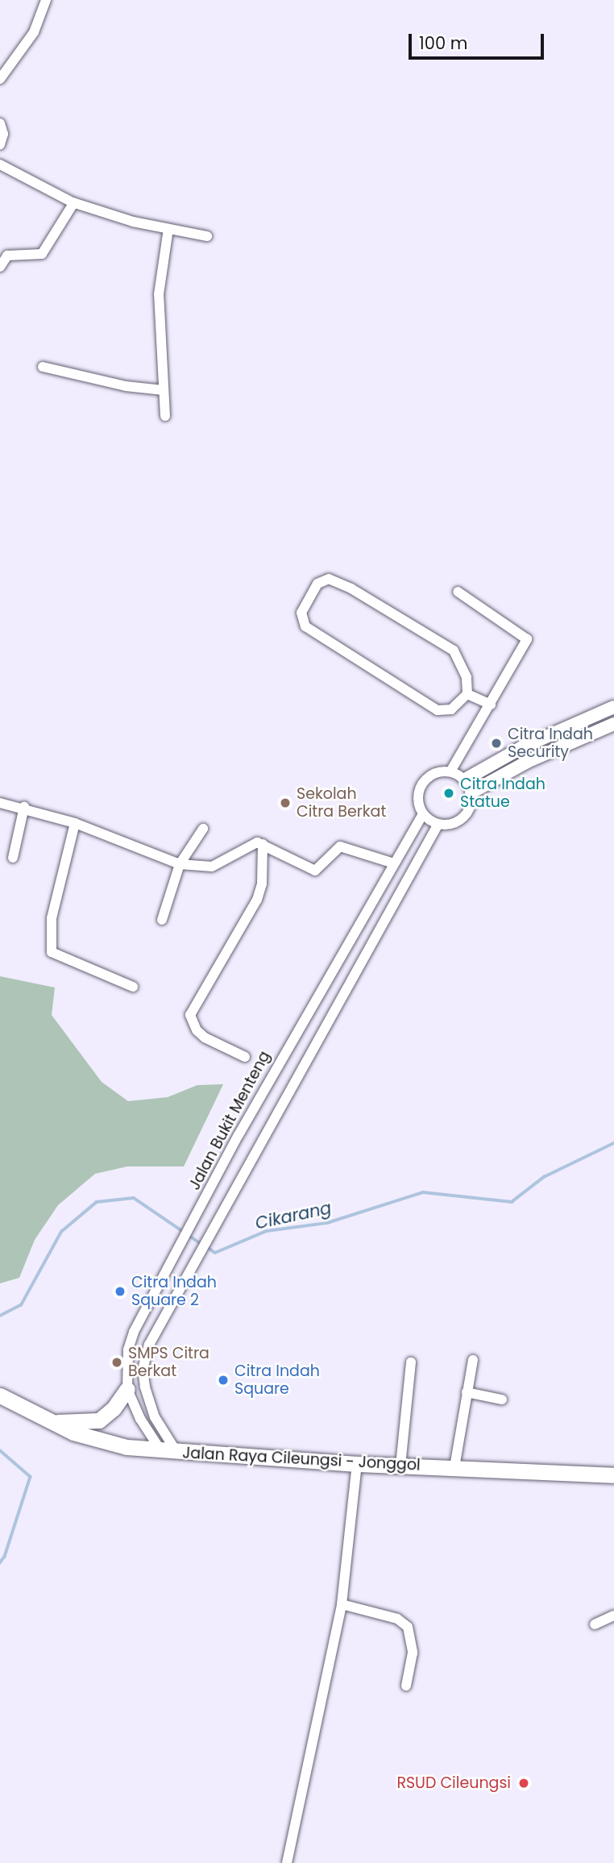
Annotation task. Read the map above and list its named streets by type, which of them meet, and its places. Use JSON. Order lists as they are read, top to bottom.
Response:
{
  "streets": {
    "main road": ["Jalan Raya Cileungsi - Jonggol"],
    "street": ["Jalan Bukit Menteng"]
  },
  "crossings": [
    ["Jalan Bukit Menteng", "Jalan Raya Cileungsi - Jonggol"]
  ],
  "water": ["Cikarang"],
  "places": [
    "Citra Indah Security",
    "Citra Indah Statue",
    "Sekolah Citra Berkat",
    "Citra Indah Square 2",
    "SMPS Citra Berkat",
    "Citra Indah Square",
    "RSUD Cileungsi"
  ],
  "scale_bar": "100 m"
}
